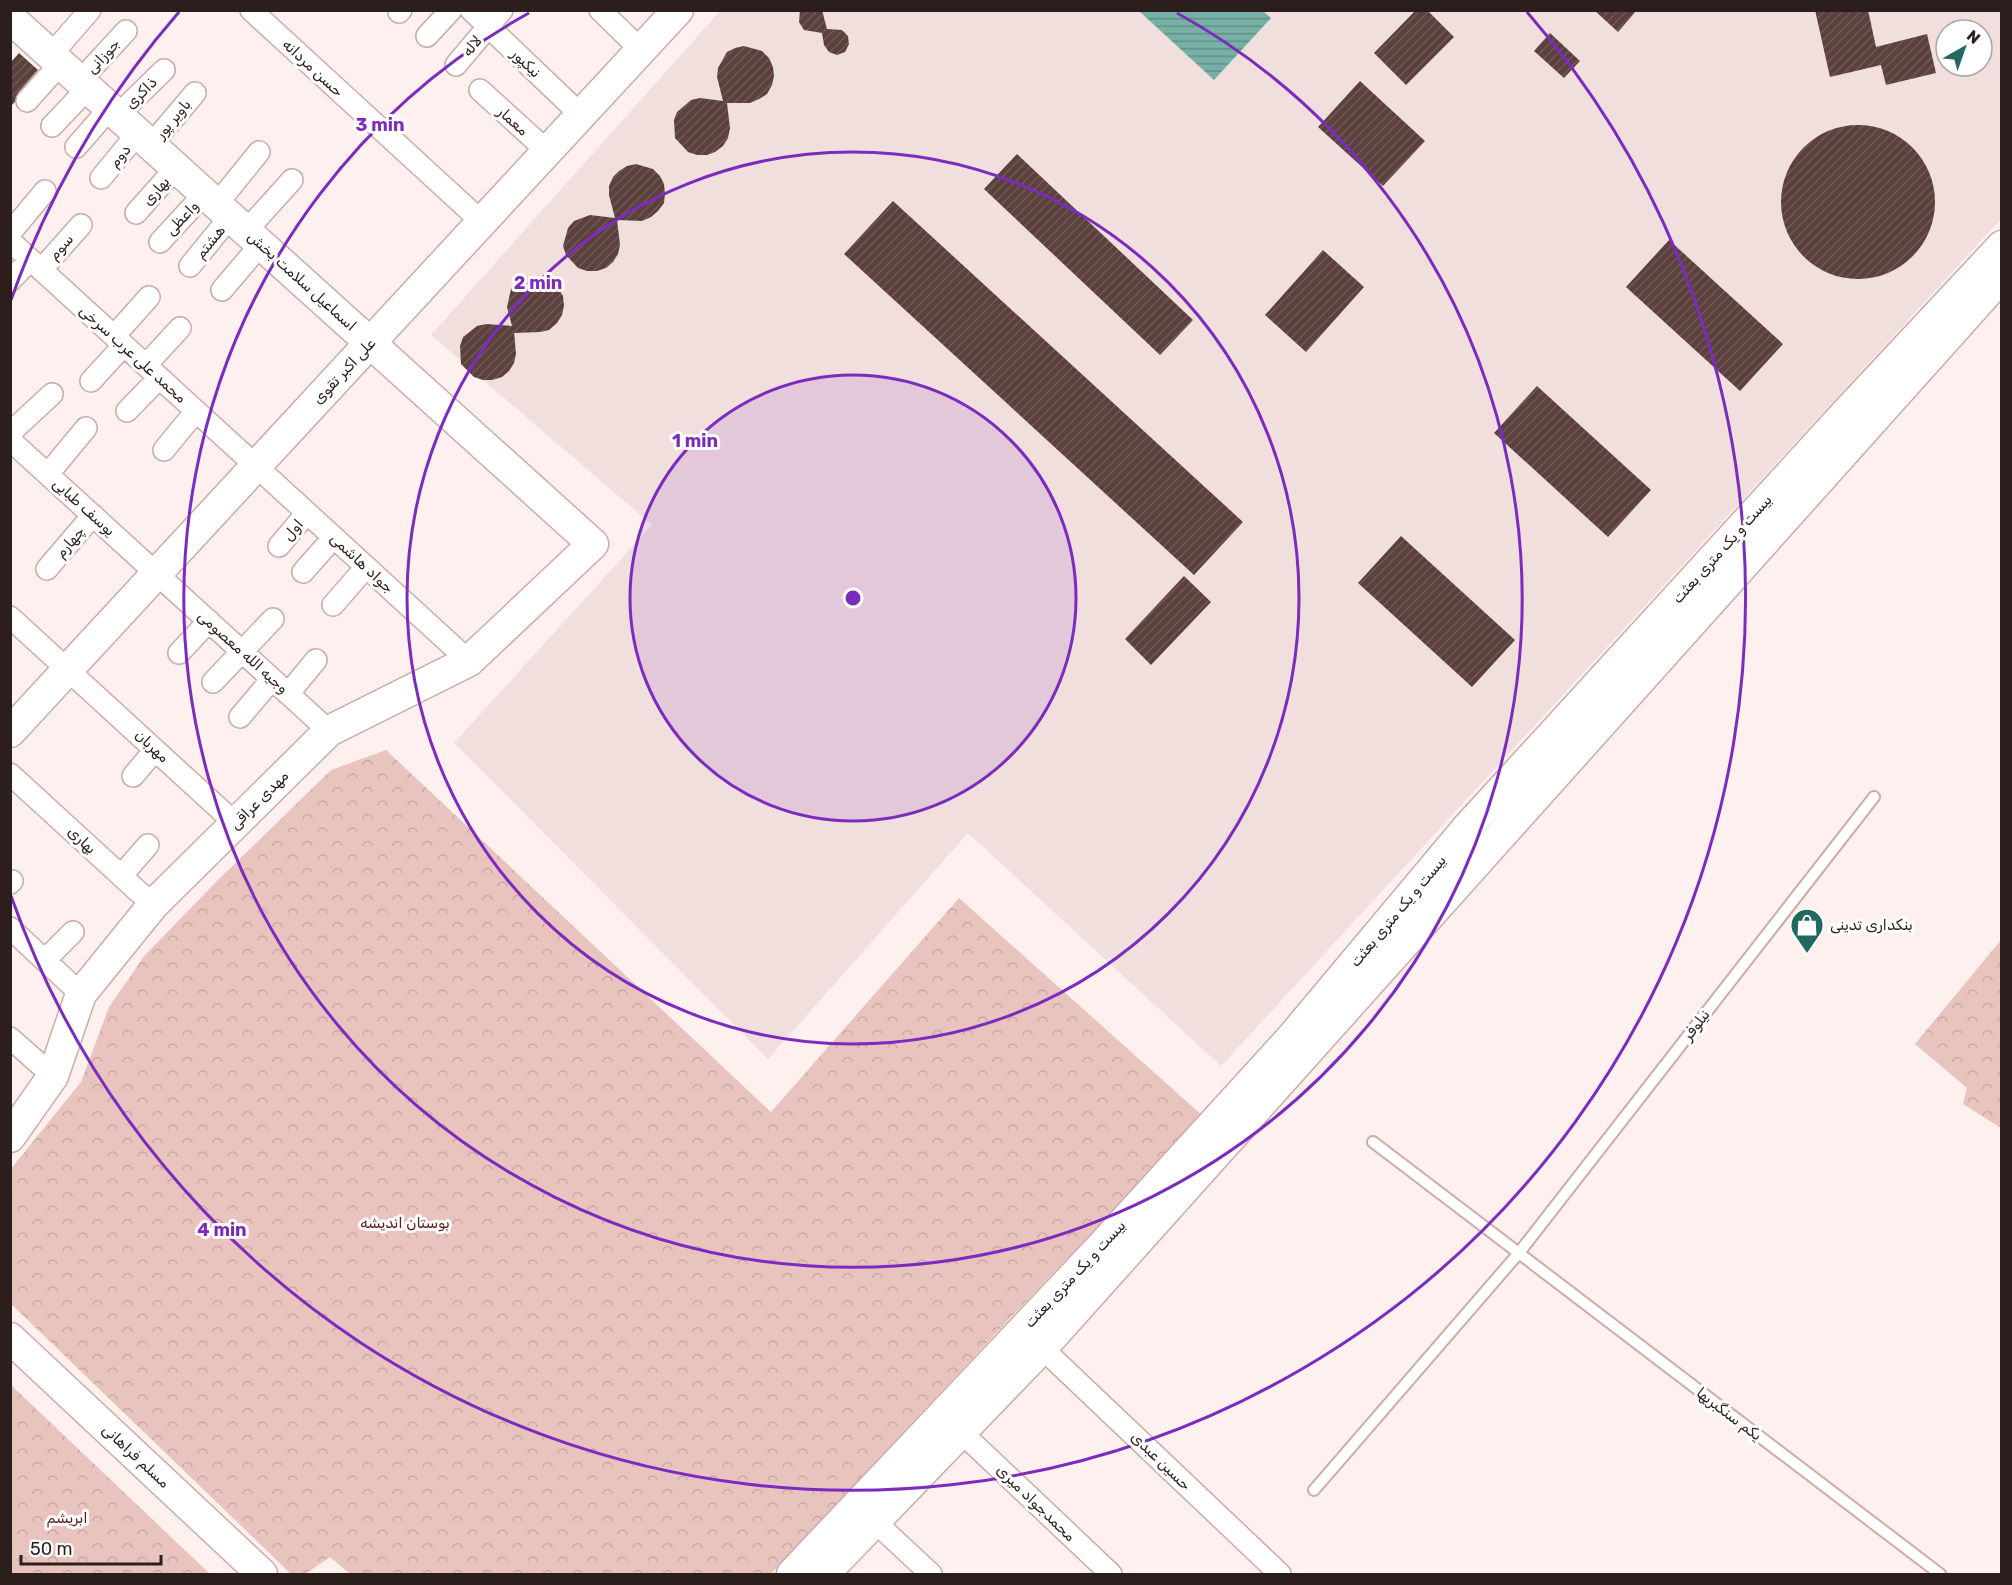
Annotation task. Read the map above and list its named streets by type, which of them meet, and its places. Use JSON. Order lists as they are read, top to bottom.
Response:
{
  "streets": {
    "street": [
      "لاله",
      "جوزانی",
      "نیکپور",
      "حسن مردانه",
      "ذاکری",
      "باویر پور",
      "معمار",
      "دوم",
      "بهاری",
      "واعظی",
      "هشتم",
      "سوم",
      "اسماعیل سلامت بخش",
      "محمد علی عرب سرخی",
      "علی اکبر تقوی",
      "یوسف طبایی",
      "اول",
      "چهارم",
      "بیست و یک متری بعثت",
      "جواد هاشمی",
      "وجیه الله معصومی",
      "مهربان",
      "مهدی عراقی",
      "مسلم فراهانی",
      "حسین عبدی",
      "محمدجواد میری"
    ],
    "lane": ["نیلوفر", "یکم سنگبریها"]
  },
  "crossings": [
    ["لاله", "نیکپور"],
    ["جوزانی", "اسماعیل سلامت بخش"],
    ["نیکپور", "علی اکبر تقوی"],
    ["حسن مردانه", "علی اکبر تقوی"],
    ["ذاکری", "باویر پور"],
    ["ذاکری", "دوم"],
    ["ذاکری", "اسماعیل سلامت بخش"],
    ["باویر پور", "دوم"],
    ["باویر پور", "اسماعیل سلامت بخش"],
    ["معمار", "علی اکبر تقوی"],
    ["دوم", "اسماعیل سلامت بخش"],
    ["بهاری", "اسماعیل سلامت بخش"],
    ["بهاری", "مهدی عراقی"],
    ["واعظی", "هشتم"],
    ["واعظی", "اسماعیل سلامت بخش"],
    ["هشتم", "اسماعیل سلامت بخش"],
    ["سوم", "محمد علی عرب سرخی"],
    ["اسماعیل سلامت بخش", "علی اکبر تقوی"],
    ["اسماعیل سلامت بخش", "مهدی عراقی"],
    ["محمد علی عرب سرخی", "علی اکبر تقوی"],
    ["محمد علی عرب سرخی", "جواد هاشمی"],
    ["علی اکبر تقوی", "یوسف طبایی"],
    ["علی اکبر تقوی", "جواد هاشمی"],
    ["علی اکبر تقوی", "وجیه الله معصومی"],
    ["علی اکبر تقوی", "مهربان"],
    ["یوسف طبایی", "چهارم"],
    ["یوسف طبایی", "وجیه الله معصومی"],
    ["اول", "جواد هاشمی"],
    ["بیست و یک متری بعثت", "حسین عبدی"],
    ["بیست و یک متری بعثت", "محمدجواد میری"],
    ["جواد هاشمی", "مهدی عراقی"],
    ["وجیه الله معصومی", "مهدی عراقی"],
    ["مهربان", "مهدی عراقی"],
    ["نیلوفر", "یکم سنگبریها"]
  ],
  "parks": ["بوستان اندیشه", "ابریشم"],
  "places": {
    "shop": ["بنکداری تدینی"]
  },
  "scale_bar": "50 m",
  "north": "top right",
  "rings": [
    "3 min",
    "2 min",
    "1 min",
    "4 min"
  ]
}
